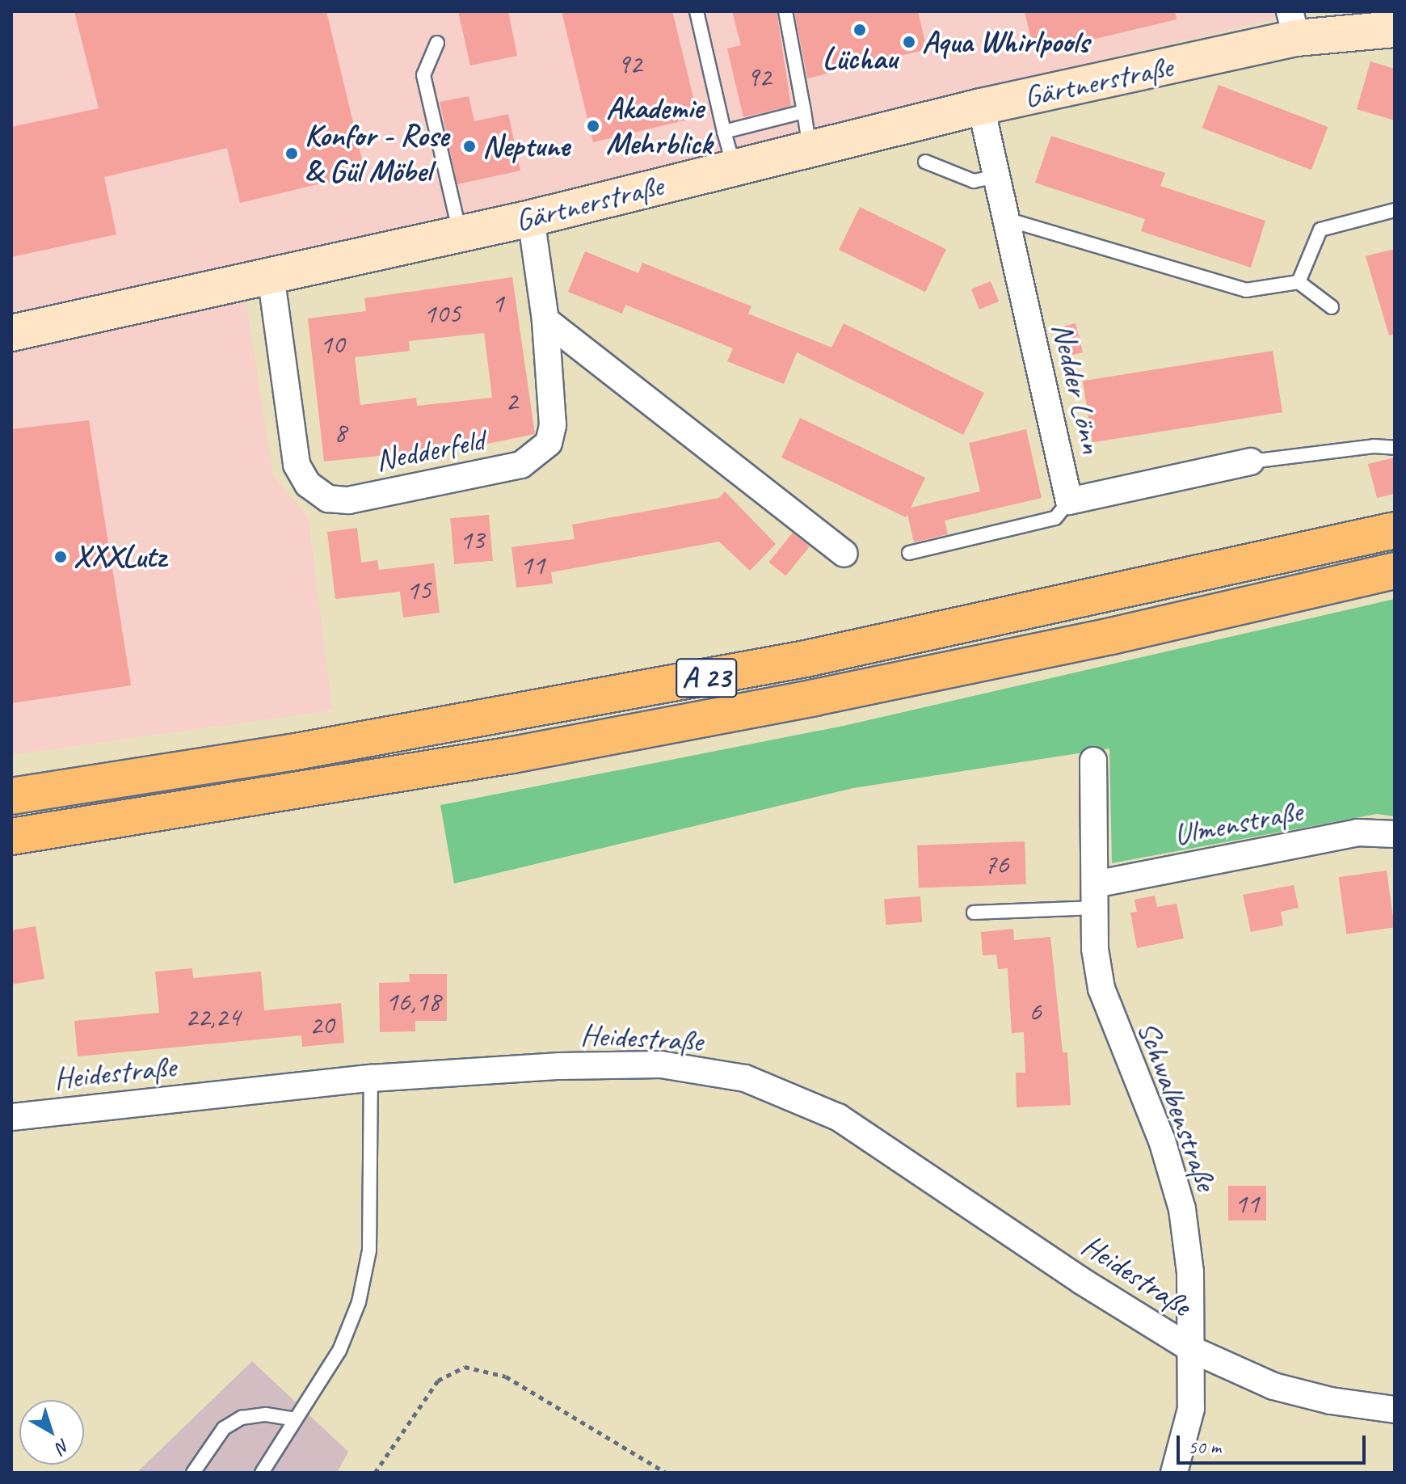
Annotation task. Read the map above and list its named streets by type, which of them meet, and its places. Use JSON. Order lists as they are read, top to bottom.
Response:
{
  "streets": {
    "highway": ["A 23"],
    "street": [
      "Gärtnerstraße",
      "Nedder Lönn",
      "Nedderfeld",
      "Ulmenstraße",
      "Heidestraße",
      "Schwalbenstraße"
    ]
  },
  "crossings": [
    ["Gärtnerstraße", "Nedder Lönn"],
    ["Gärtnerstraße", "Nedderfeld"],
    ["Ulmenstraße", "Schwalbenstraße"],
    ["Heidestraße", "Schwalbenstraße"]
  ],
  "places": [
    "Lüchau",
    "Aqua Whirlpools",
    "Akademie Mehrblick",
    "Neptune",
    "Konfor - Rose & Gül Möbel",
    "XXXLutz"
  ],
  "house_numbers": [
    "92",
    "92",
    "1",
    "105",
    "10",
    "2",
    "8",
    "13",
    "11",
    "15",
    "76",
    "16,18",
    "6",
    "22,24",
    "20",
    "11"
  ],
  "scale_bar": "50 m",
  "north": "bottom right"
}
